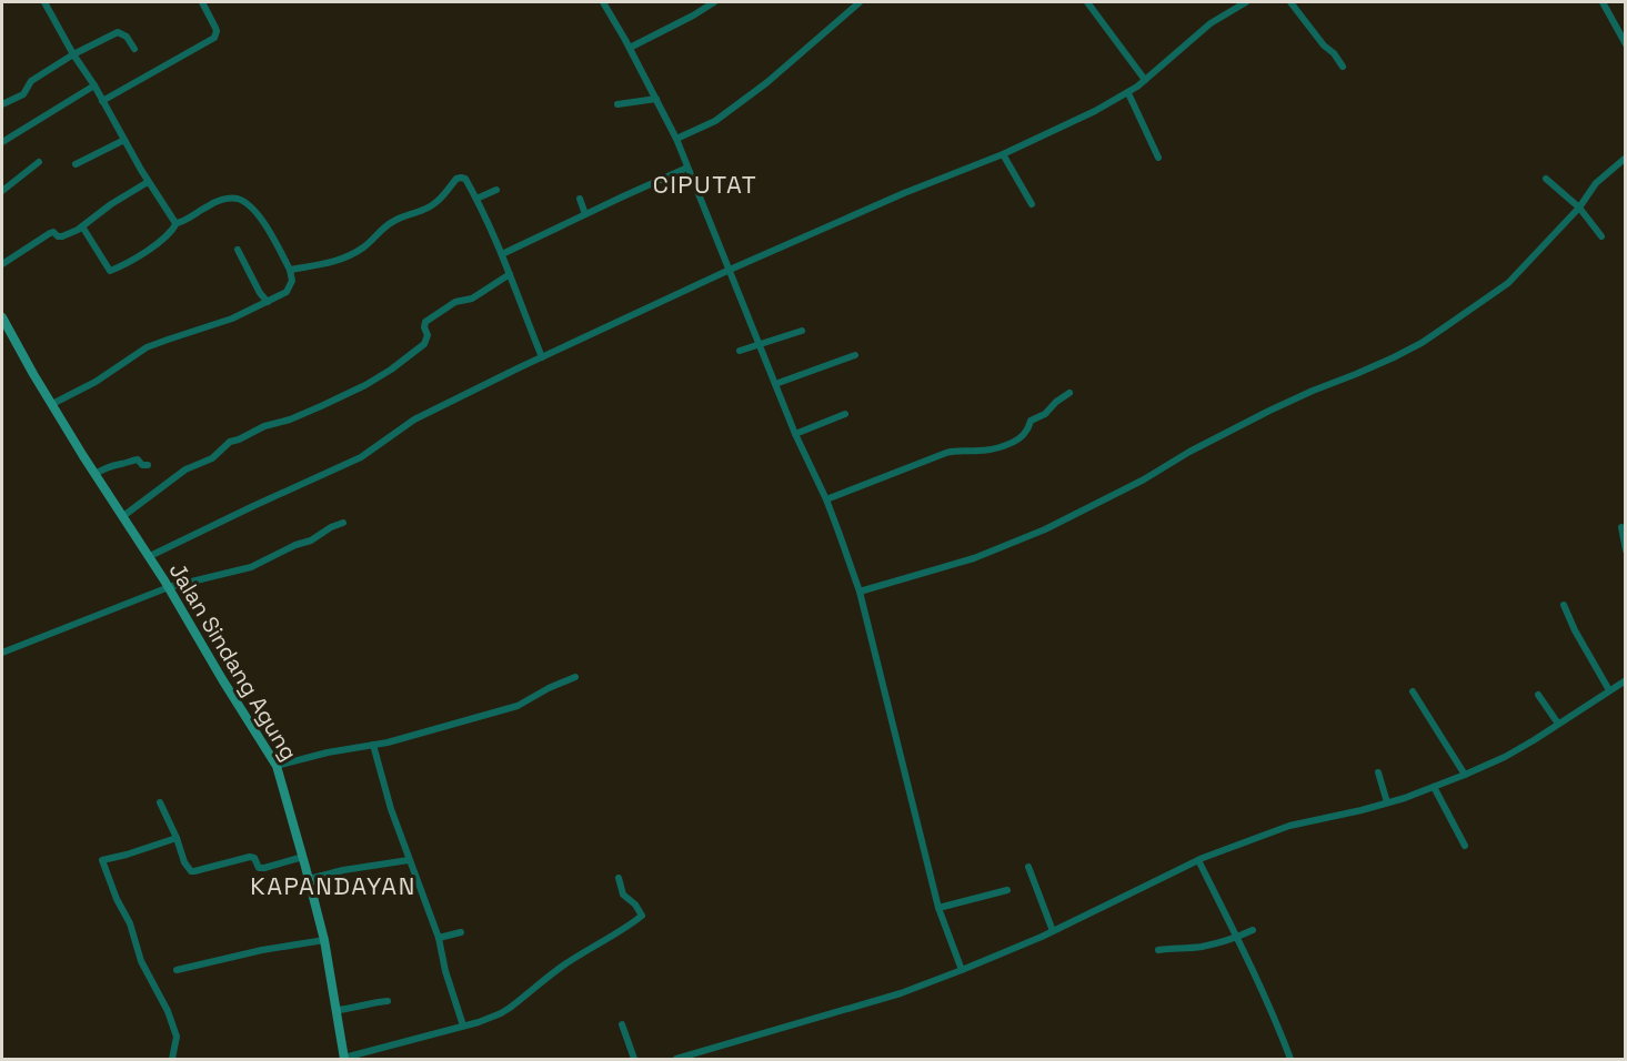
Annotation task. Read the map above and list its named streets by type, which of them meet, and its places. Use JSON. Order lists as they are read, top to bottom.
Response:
{
  "streets": {
    "main road": ["Jalan Sindang Agung"]
  },
  "districts": ["CIPUTAT", "KAPANDAYAN"]
}
